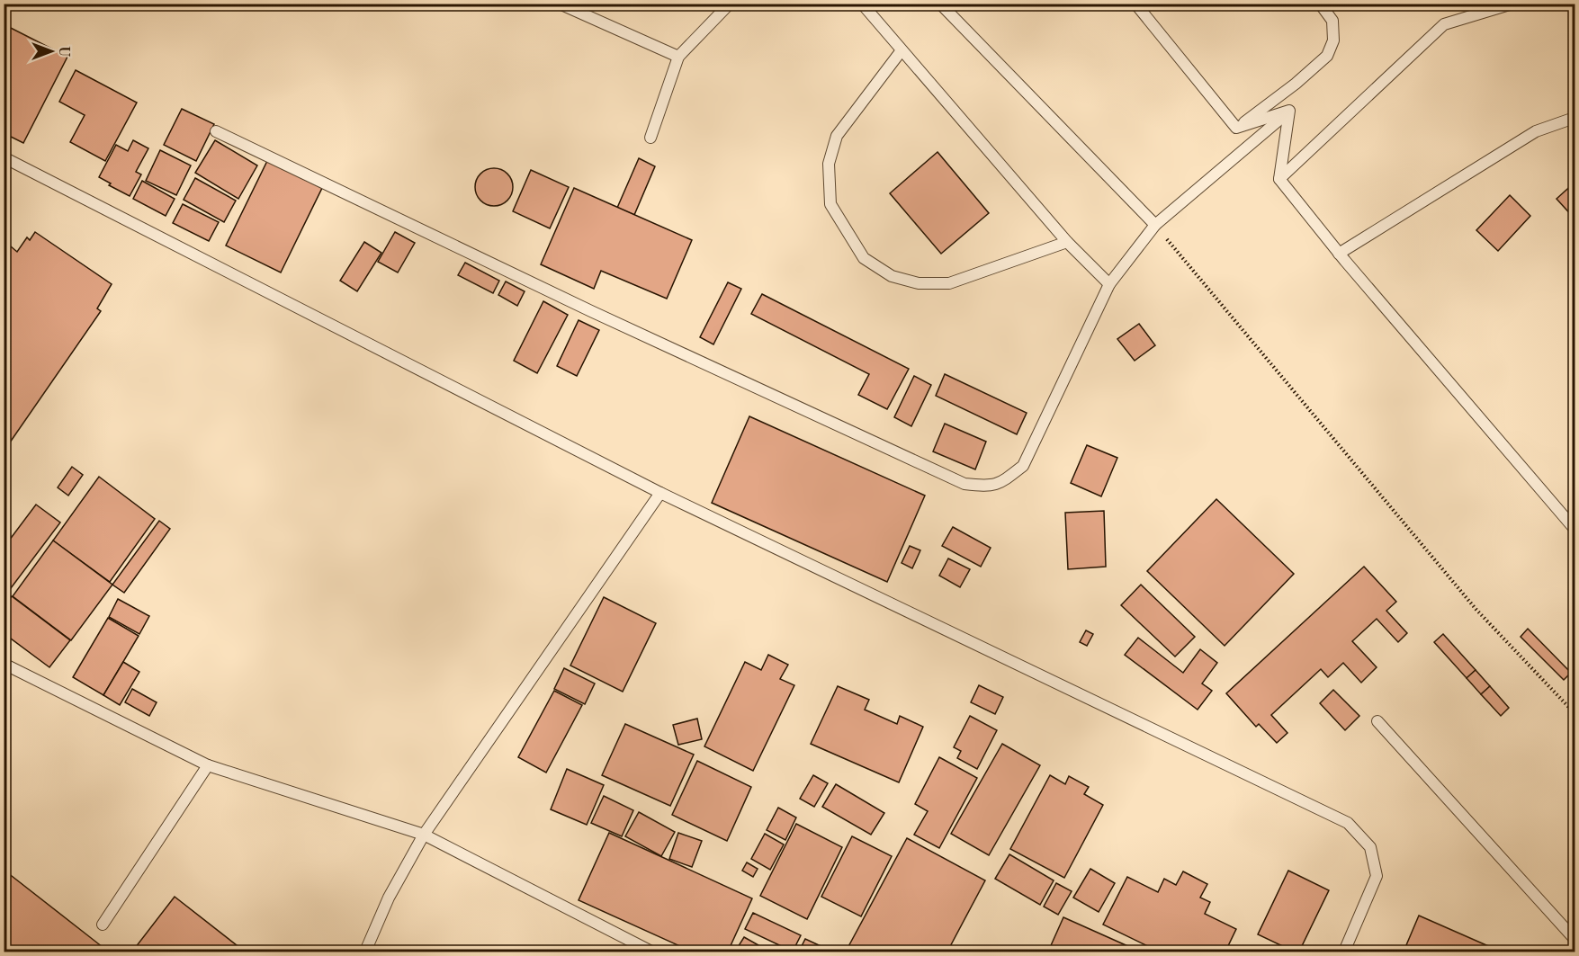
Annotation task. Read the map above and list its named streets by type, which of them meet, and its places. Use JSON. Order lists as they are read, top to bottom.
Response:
{
  "north": "right"
}
